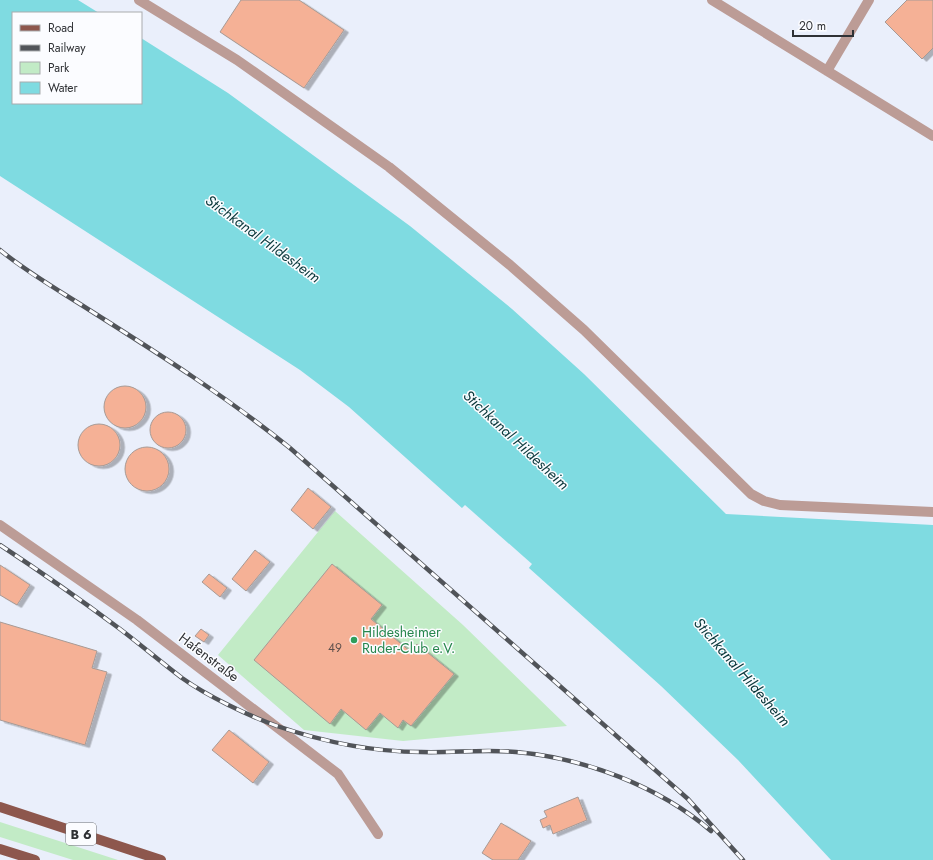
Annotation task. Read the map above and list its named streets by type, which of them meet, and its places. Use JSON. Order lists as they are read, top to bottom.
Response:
{
  "streets": {
    "main road": ["B 6"],
    "street": ["Hafenstraße"]
  },
  "water": ["Stichkanal Hildesheim"],
  "places": ["Hildesheimer Ruder-Club e.V."],
  "house_numbers": ["49"],
  "legend": [
    "Road",
    "Railway",
    "Park",
    "Water"
  ],
  "scale_bar": "20 m"
}
